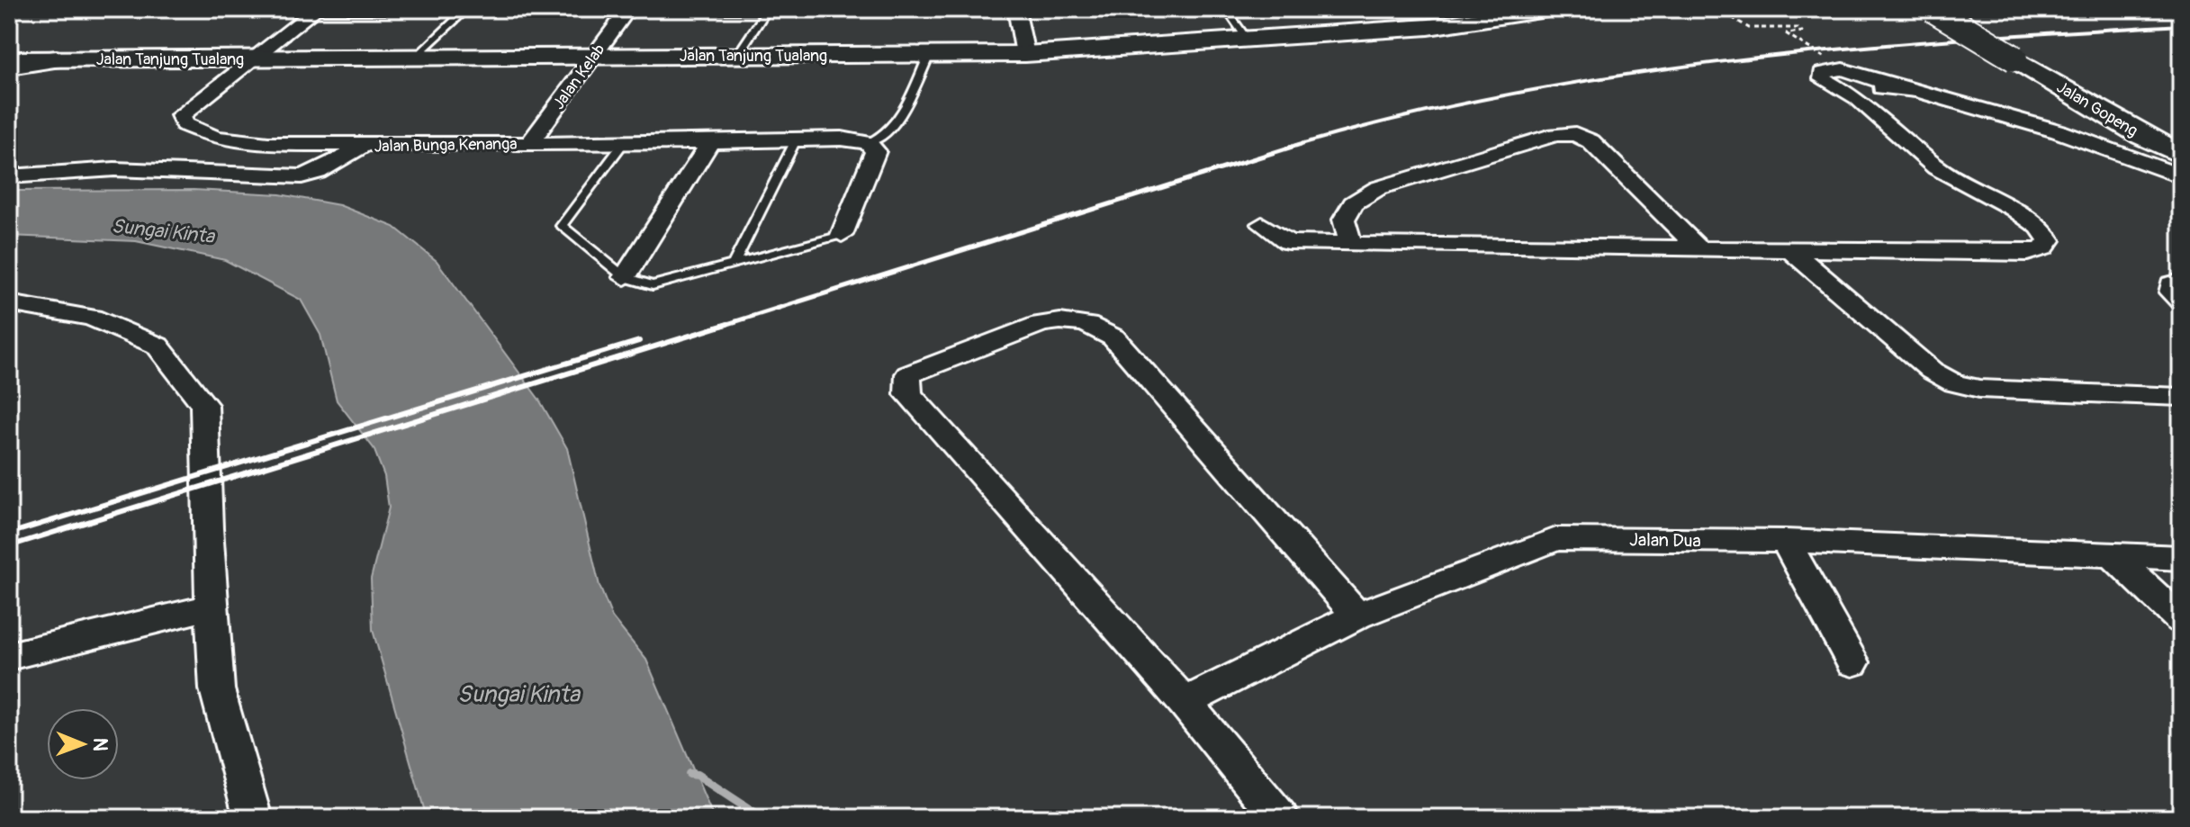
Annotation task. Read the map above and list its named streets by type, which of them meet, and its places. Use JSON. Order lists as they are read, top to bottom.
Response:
{
  "streets": {
    "main road": ["Jalan Tanjung Tualang", "Jalan Gopeng"],
    "street": ["Jalan Kelab", "Jalan Bunga Kenanga", "Jalan Dua"]
  },
  "crossings": [
    ["Jalan Tanjung Tualang", "Jalan Kelab"],
    ["Jalan Tanjung Tualang", "Jalan Bunga Kenanga"],
    ["Jalan Kelab", "Jalan Bunga Kenanga"]
  ],
  "water": ["Sungai Kinta"],
  "north": "right"
}
